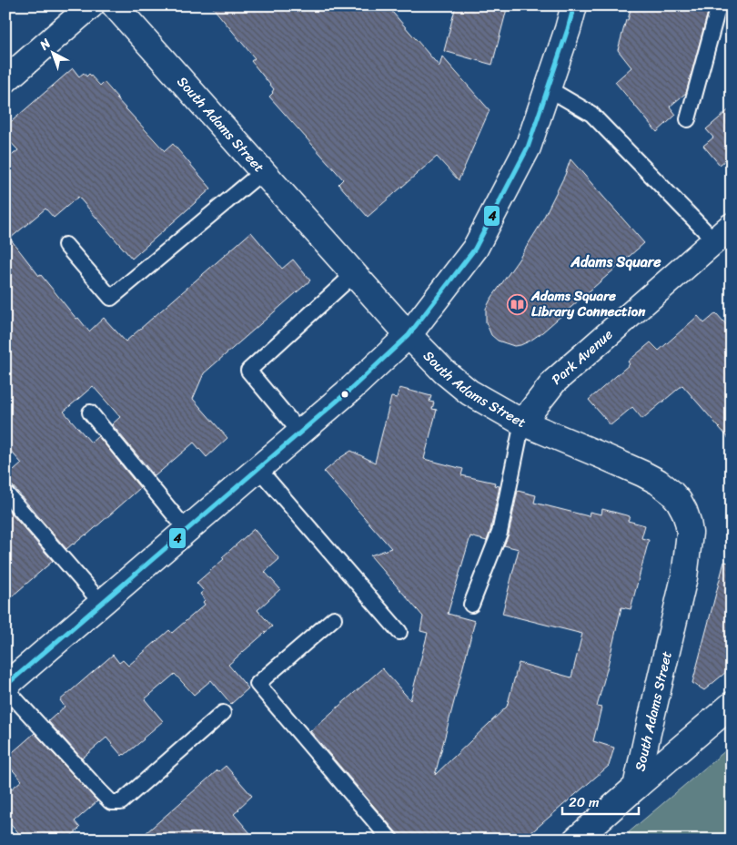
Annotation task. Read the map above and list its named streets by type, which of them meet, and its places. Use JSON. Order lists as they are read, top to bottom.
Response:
{
  "streets": {
    "street": ["South Adams Street", "Park Avenue"]
  },
  "crossings": [
    ["South Adams Street", "Park Avenue"]
  ],
  "districts": ["Adams Square"],
  "places": {
    "library": ["Adams Square Library Connection"]
  },
  "lines": ["transit line 4"],
  "scale_bar": "20 m",
  "north": "top left"
}
